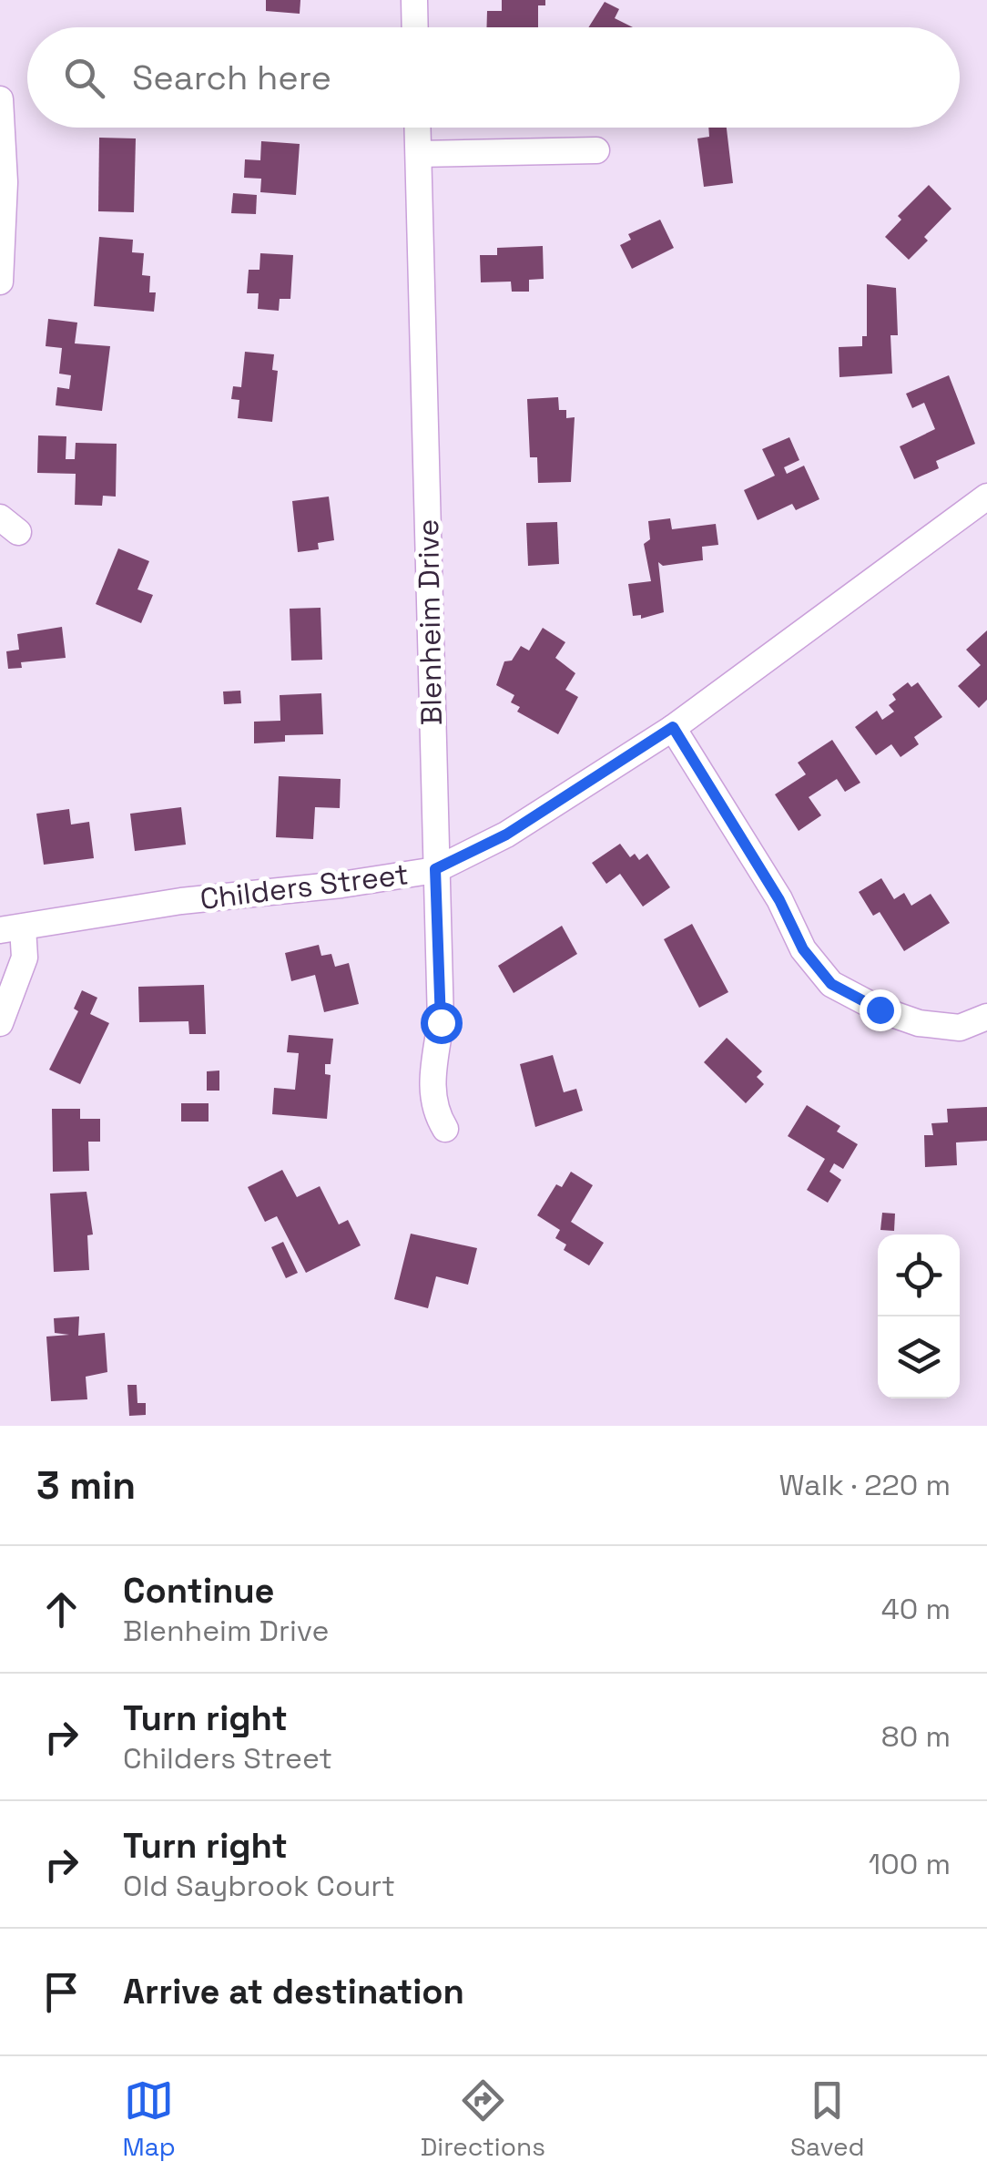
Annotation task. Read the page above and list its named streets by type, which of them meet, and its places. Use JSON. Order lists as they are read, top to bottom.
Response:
{
  "streets": {
    "street": ["Blenheim Drive", "Childers Street"]
  },
  "crossings": [
    ["Blenheim Drive", "Childers Street"]
  ],
  "page": {
    "search": "Search here",
    "heading": ["3 min", "Walk · 220 m"],
    "list": [
      ["Continue", "Blenheim Drive", "40 m"],
      ["Turn right", "Childers Street", "80 m"],
      ["Turn right", "Old Saybrook Court", "100 m"],
      "Arrive at destination"
    ],
    "nav": ["Map", "Directions", "Saved"]
  }
}
